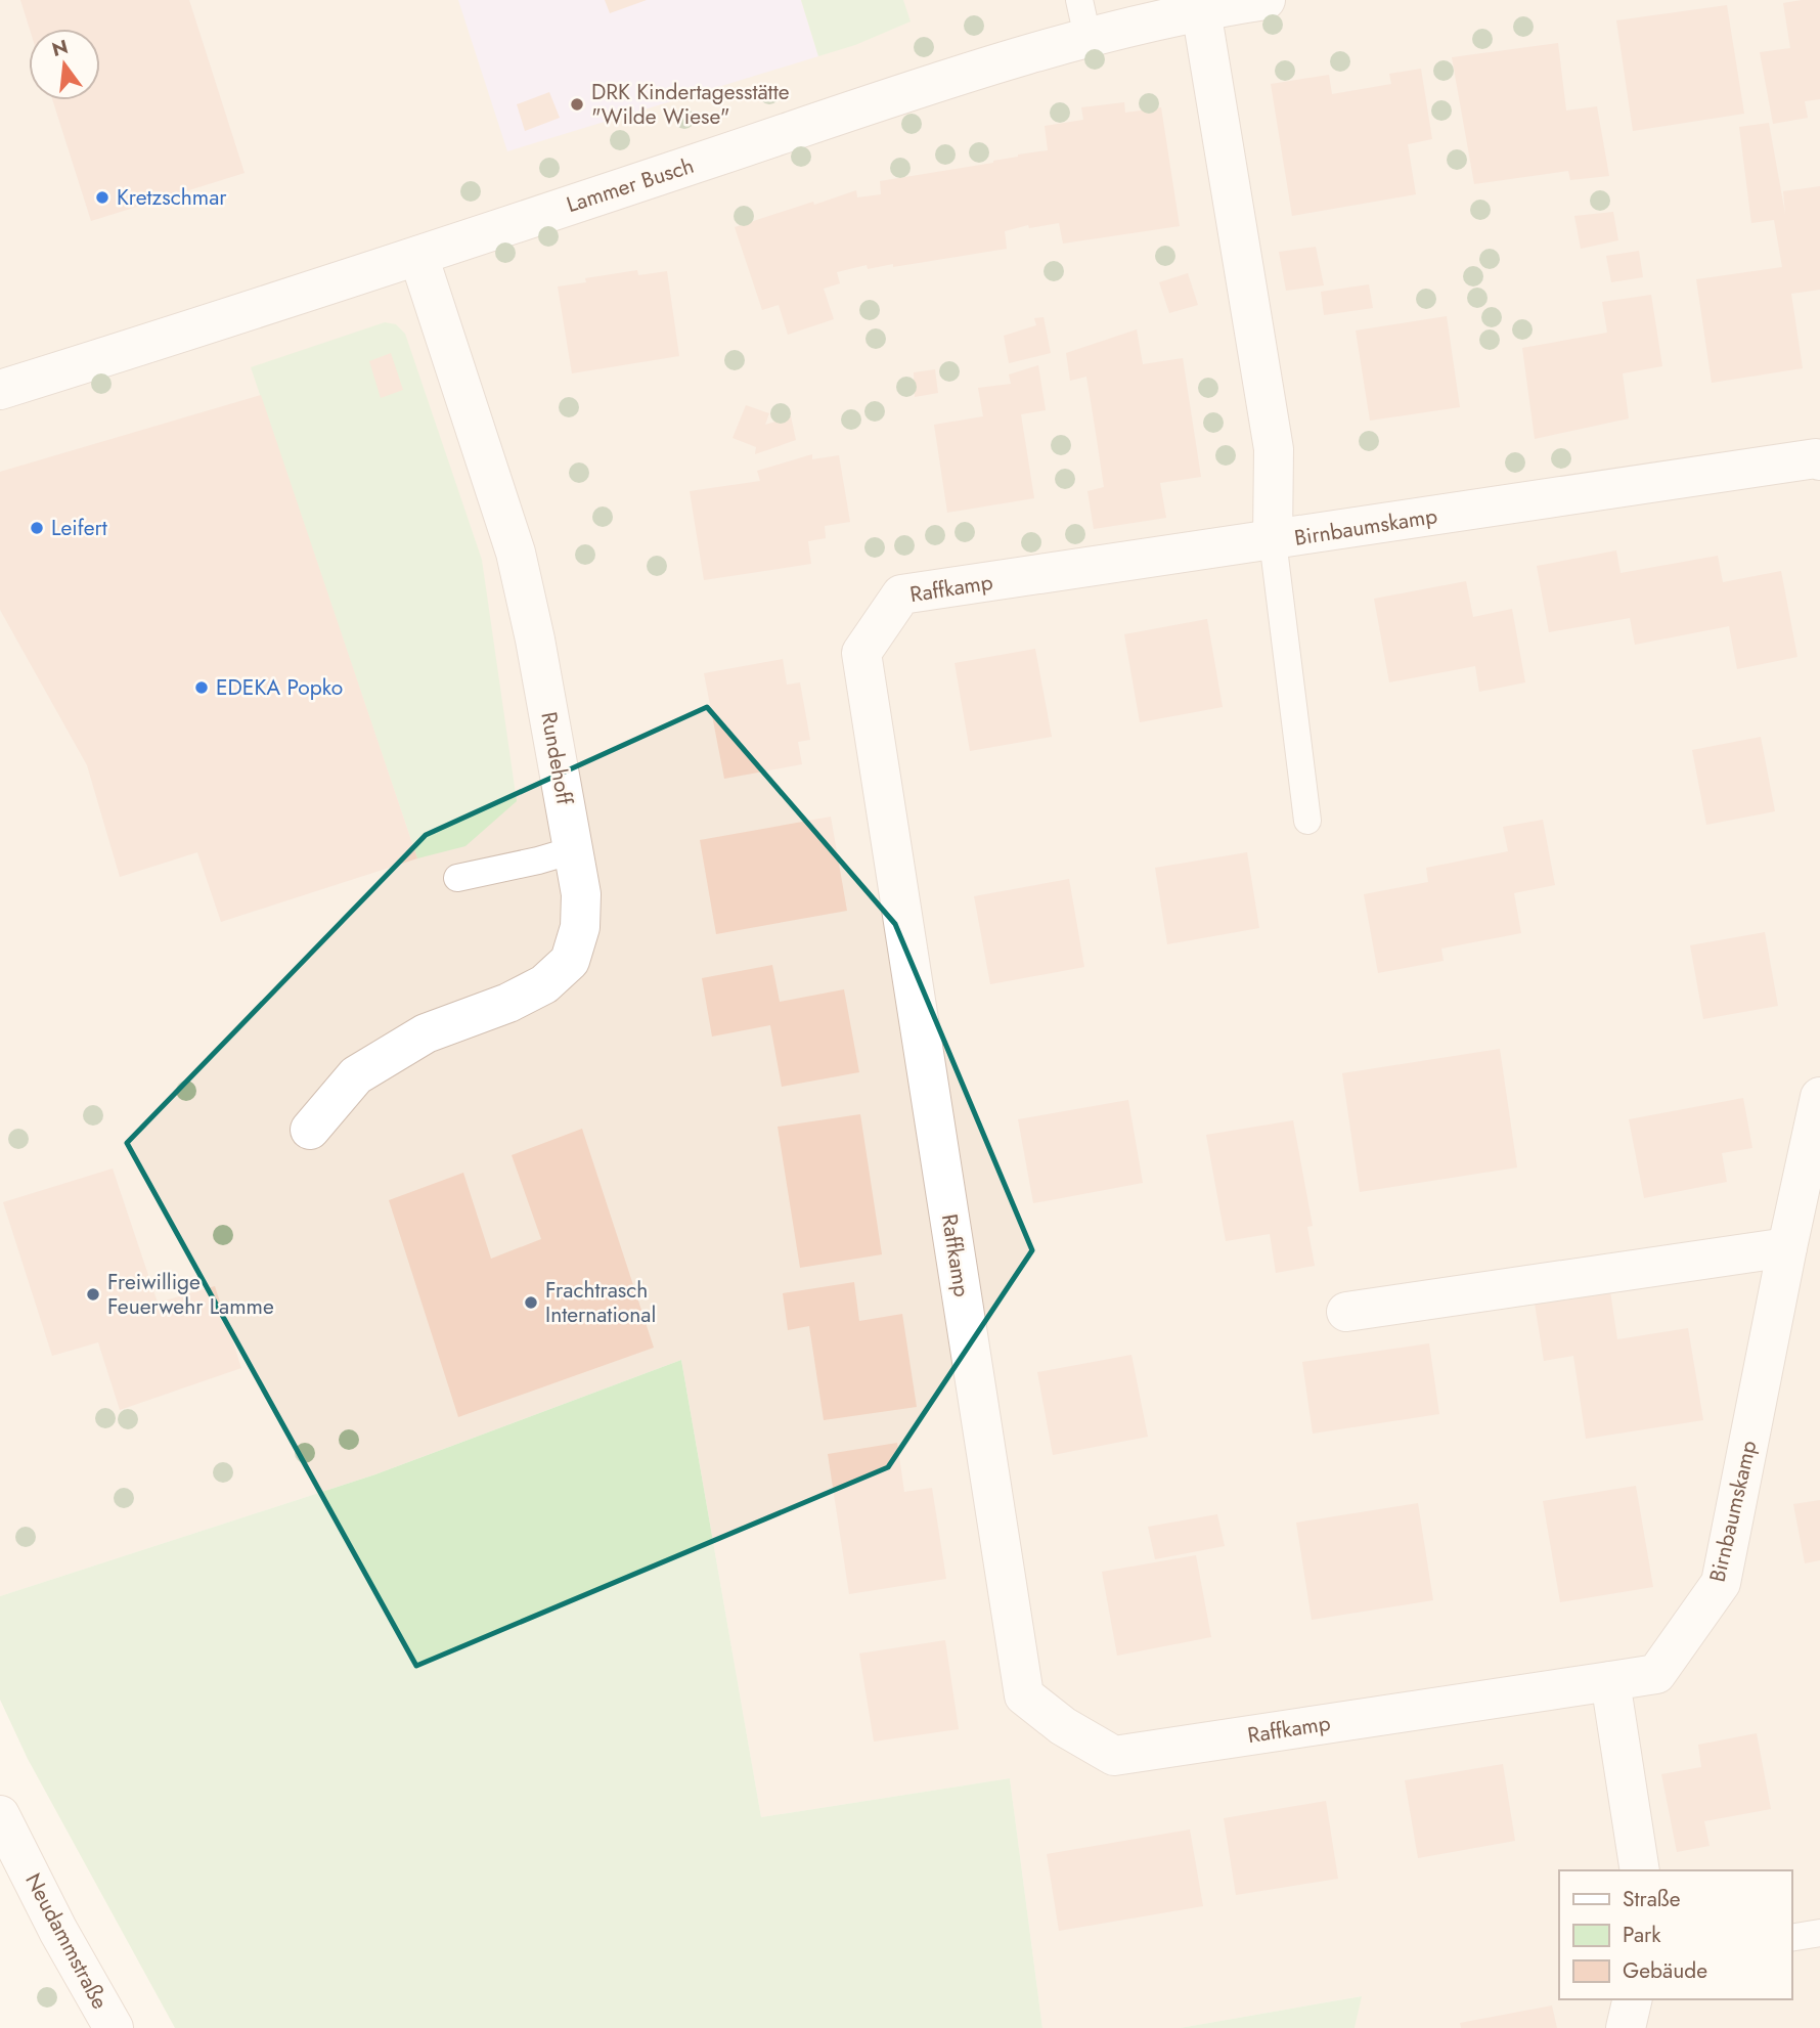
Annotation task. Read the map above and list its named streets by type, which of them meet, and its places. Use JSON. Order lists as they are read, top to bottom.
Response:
{
  "streets": {
    "street": [
      "Lammer Busch",
      "Birnbaumskamp",
      "Raffkamp",
      "Rundehoff",
      "Neudammstraße"
    ]
  },
  "crossings": [
    ["Lammer Busch", "Birnbaumskamp"],
    ["Lammer Busch", "Rundehoff"],
    ["Birnbaumskamp", "Raffkamp"]
  ],
  "places": [
    "DRK Kindertagesstätte \"Wilde Wiese\"",
    "Kretzschmar",
    "Leifert",
    "EDEKA Popko",
    "Freiwillige Feuerwehr Lamme",
    "Frachtrasch International"
  ],
  "legend": ["Straße", "Park", "Gebäude"],
  "north": "top"
}
